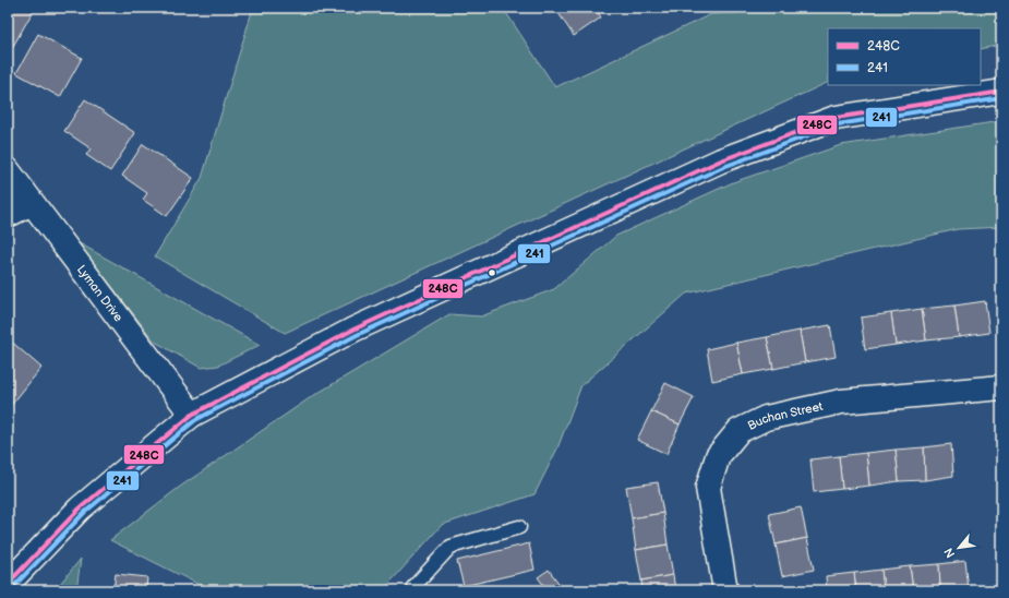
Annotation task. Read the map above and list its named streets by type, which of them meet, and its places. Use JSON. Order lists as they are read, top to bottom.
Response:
{
  "streets": {
    "street": ["Lyman Drive", "Buchan Street"]
  },
  "lines": ["transit line 248C", "transit line 241"],
  "legend": ["248C", "241"],
  "north": "bottom left"
}
